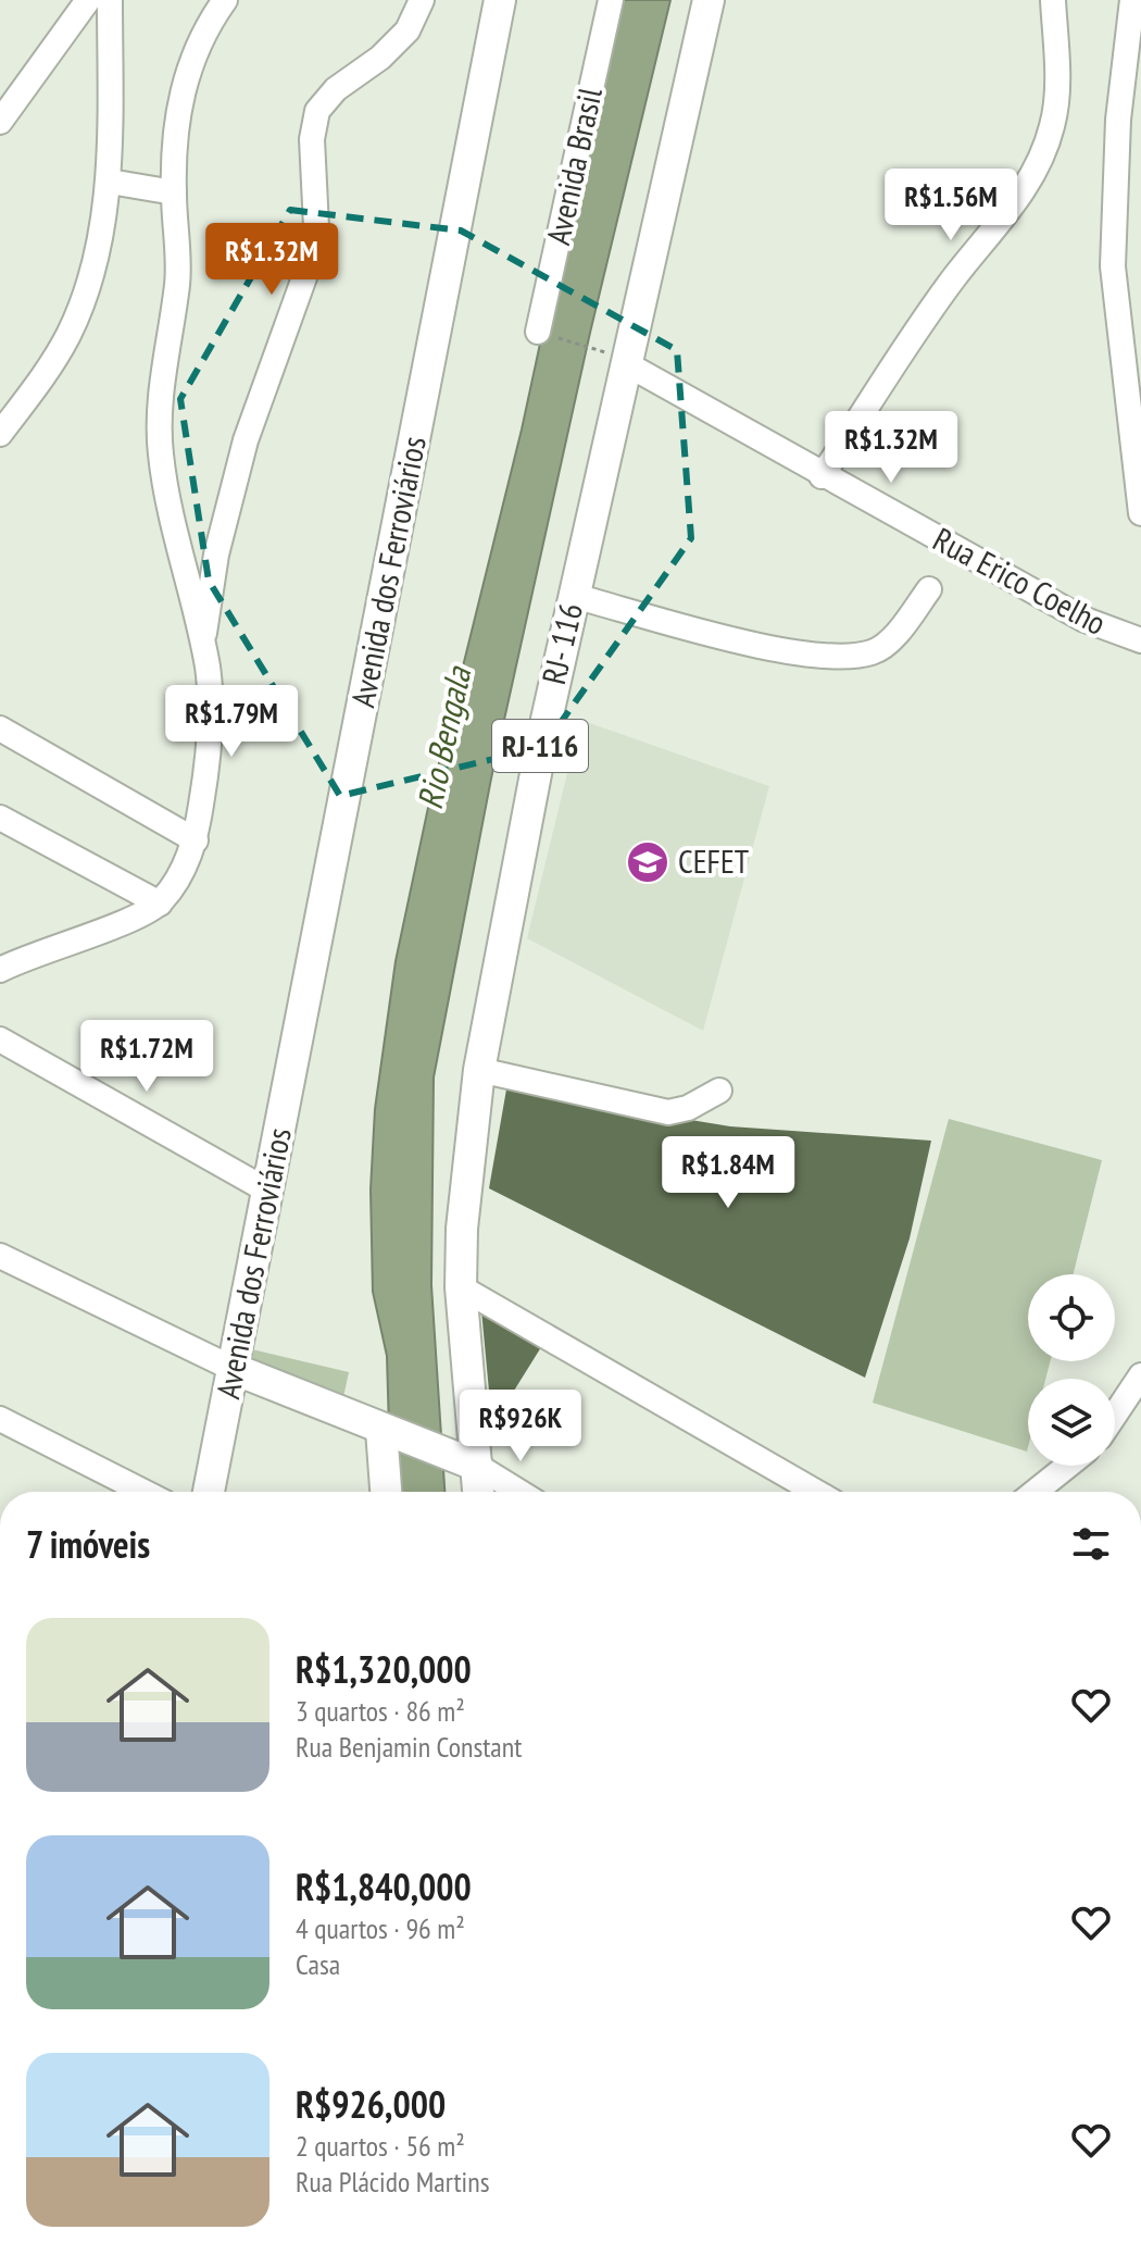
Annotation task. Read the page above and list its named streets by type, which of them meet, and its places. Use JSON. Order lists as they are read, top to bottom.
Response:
{
  "streets": {
    "main road": ["Avenida dos Ferroviários", "RJ- 116", "RJ-116"],
    "street": ["Avenida Brasil", "Rua Erico Coelho"]
  },
  "crossings": [
    ["Rua Erico Coelho", "RJ- 116"]
  ],
  "water": ["Rio Bengala"],
  "places": {
    "school or university": ["CEFET"]
  },
  "page": {
    "price": [
      "R$1.56M",
      "R$1.32M",
      "R$1.32M",
      "R$1.79M",
      "R$1.72M",
      "R$1.84M",
      "R$926K"
    ],
    "heading": "7 imóveis",
    "list": [
      {
        "name": "R$1,320,000",
        "note": "3 quartos · 86 m² · Rua Benjamin Constant"
      },
      {
        "name": "R$1,840,000",
        "note": "4 quartos · 96 m² · Casa"
      },
      {
        "name": "R$926,000",
        "note": "2 quartos · 56 m² · Rua Plácido Martins"
      }
    ]
  }
}
